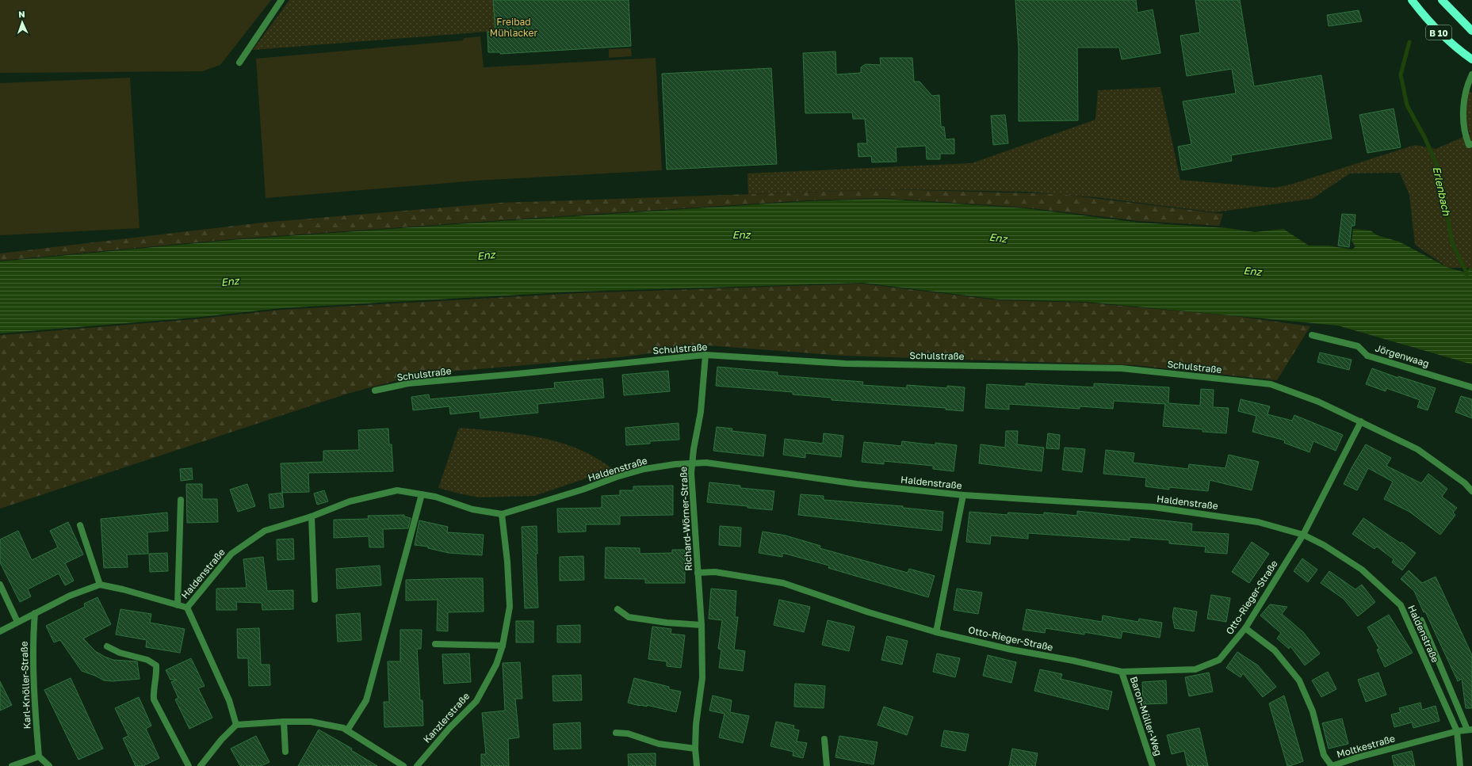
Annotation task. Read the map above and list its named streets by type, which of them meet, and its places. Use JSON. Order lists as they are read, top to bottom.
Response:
{
  "streets": {
    "main road": ["B 10"],
    "street": [
      "Schulstraße",
      "Jörgenwaag",
      "Haldenstraße",
      "Richard-Wörner-Straße",
      "Otto-Rieger-Straße",
      "Karl-Knöller-Straße",
      "Baron-Müller-Weg",
      "Kanzlerstraße",
      "Moltkestraße"
    ]
  },
  "crossings": [
    ["Schulstraße", "Richard-Wörner-Straße"],
    ["Schulstraße", "Otto-Rieger-Straße"],
    ["Haldenstraße", "Richard-Wörner-Straße"],
    ["Haldenstraße", "Otto-Rieger-Straße"],
    ["Haldenstraße", "Kanzlerstraße"],
    ["Haldenstraße", "Moltkestraße"],
    ["Richard-Wörner-Straße", "Otto-Rieger-Straße"],
    ["Otto-Rieger-Straße", "Baron-Müller-Weg"],
    ["Otto-Rieger-Straße", "Moltkestraße"]
  ],
  "water": ["Erlenbach", "Enz"],
  "parks": ["Freibad Mühlacker"],
  "north": "top"
}
